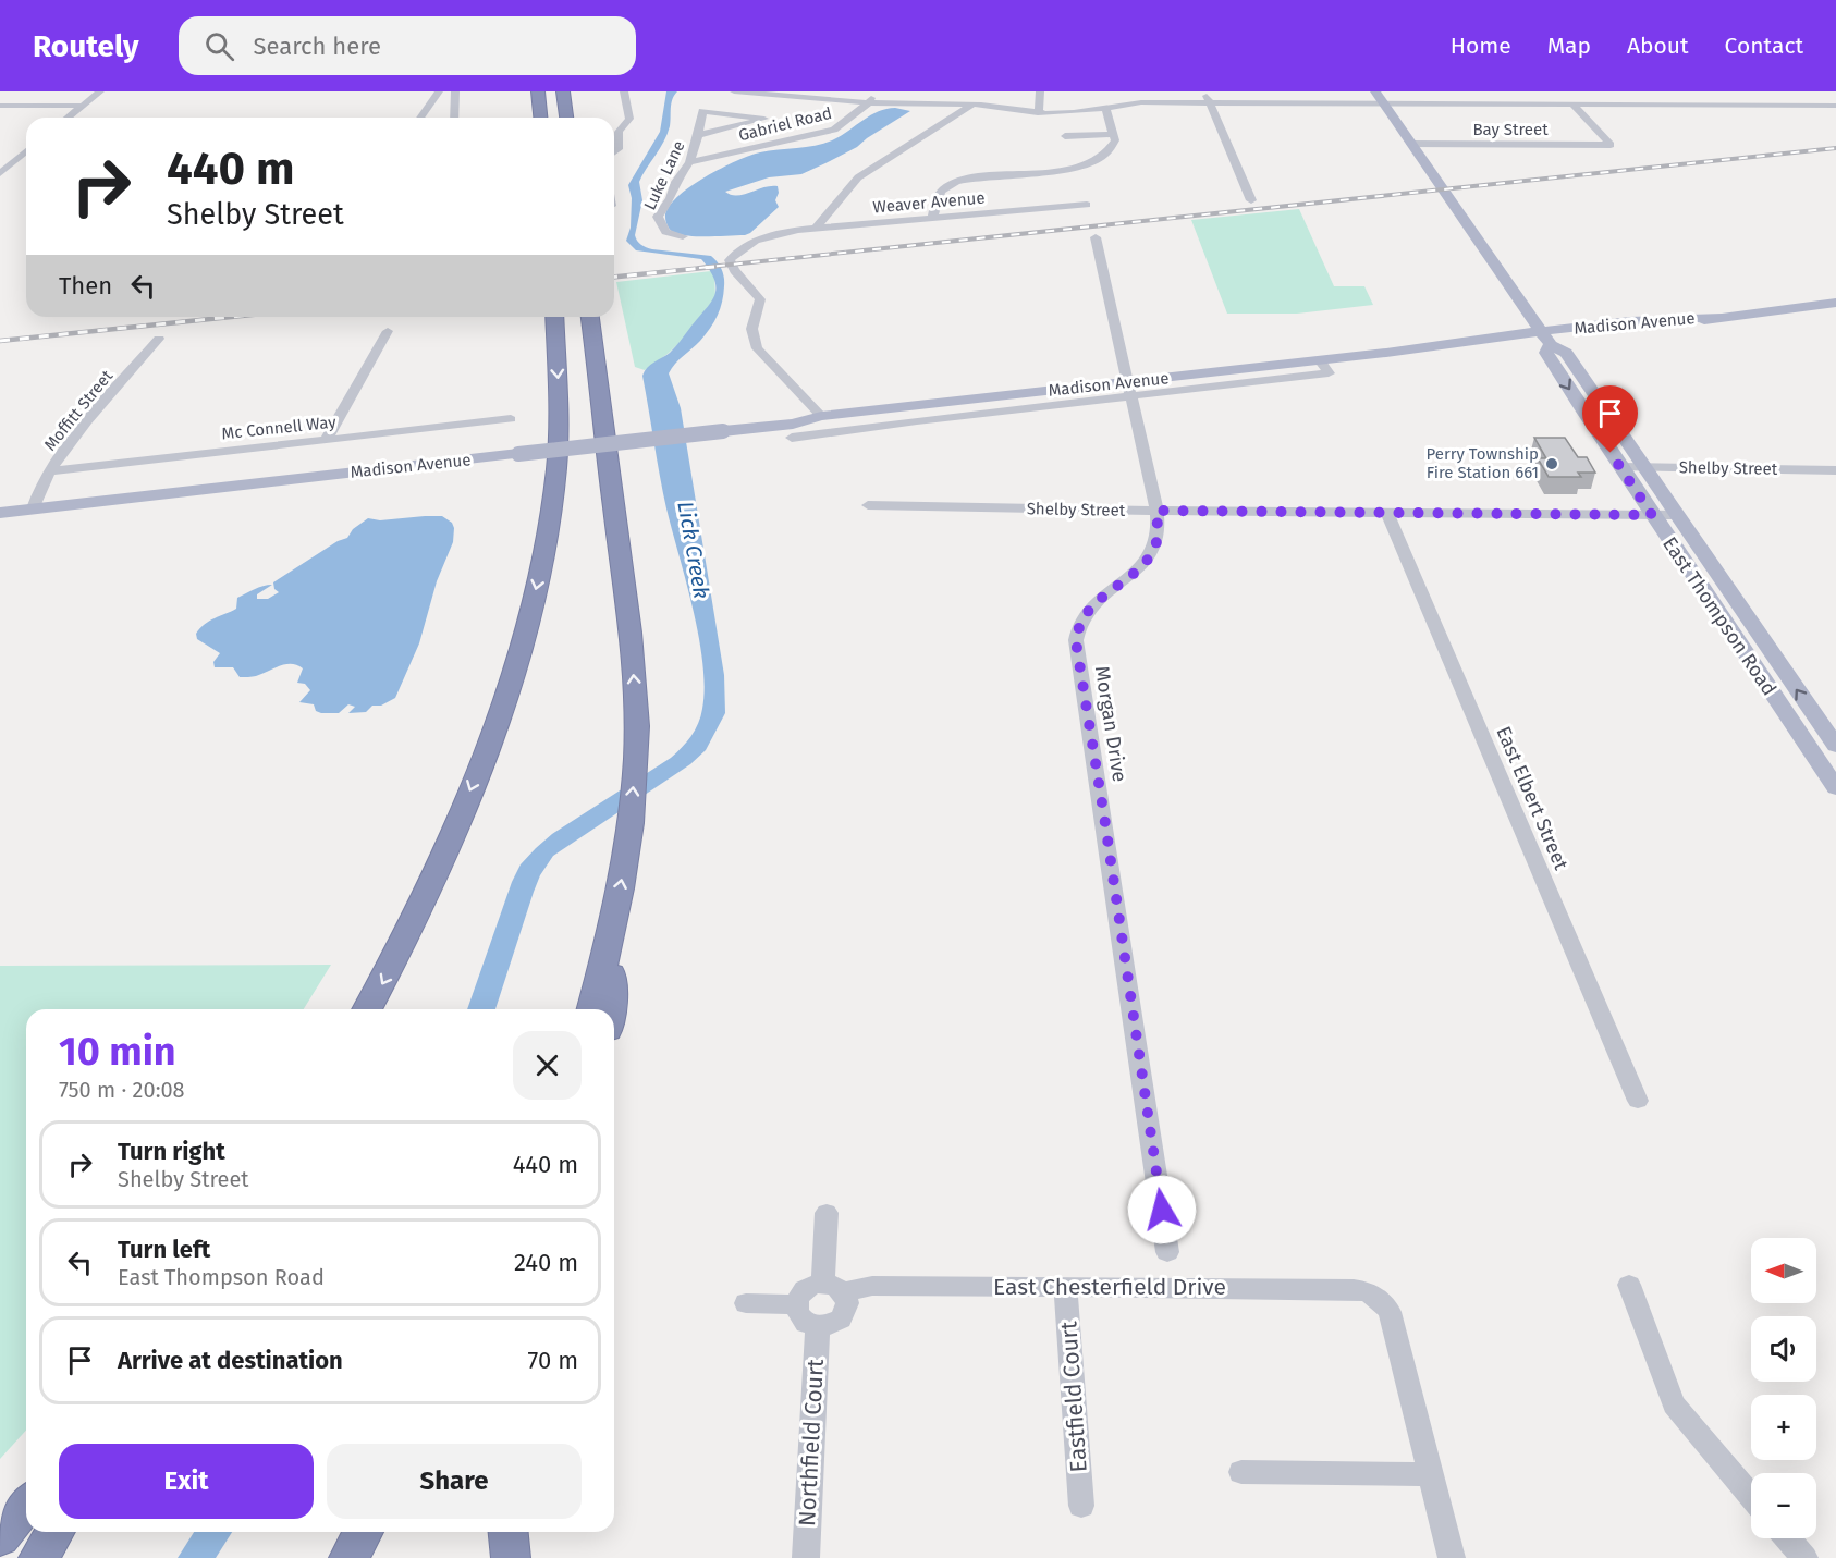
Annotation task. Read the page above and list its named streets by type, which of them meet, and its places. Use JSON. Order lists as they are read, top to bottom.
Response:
{
  "streets": {
    "main road": ["Madison Avenue", "East Thompson Road"],
    "street": [
      "Gabriel Road",
      "Bay Street",
      "Luke Lane",
      "Weaver Avenue",
      "Moffitt Street",
      "Mc Connell Way",
      "Shelby Street",
      "Morgan Drive",
      "East Elbert Street",
      "East Chesterfield Drive",
      "Eastfield Court",
      "Northfield Court"
    ]
  },
  "crossings": [
    ["Gabriel Road", "Luke Lane"],
    ["Bay Street", "East Thompson Road"],
    ["Weaver Avenue", "Madison Avenue"],
    ["Madison Avenue", "Moffitt Street"],
    ["Madison Avenue", "East Thompson Road"],
    ["Madison Avenue", "Morgan Drive"],
    ["Moffitt Street", "Mc Connell Way"],
    ["Shelby Street", "East Thompson Road"],
    ["Shelby Street", "Morgan Drive"],
    ["Shelby Street", "East Elbert Street"],
    ["East Chesterfield Drive", "Eastfield Court"],
    ["East Chesterfield Drive", "Northfield Court"]
  ],
  "water": ["Lick Creek"],
  "places": ["Perry Township Fire Station 661"],
  "north": "left",
  "page": {
    "header": "Routely",
    "search": "Search here",
    "nav": [
      "Home",
      "Map",
      "About",
      "Contact"
    ],
    "turn": ["440 m", "Shelby Street"],
    "then": "Then",
    "heading": ["10 min", "750 m · 20:08"],
    "list": [
      {
        "name": "Turn right",
        "note": "Shelby Street",
        "value": "440 m"
      },
      {
        "name": "Turn left",
        "note": "East Thompson Road",
        "value": "240 m"
      },
      {
        "name": "Arrive at destination",
        "value": "70 m"
      }
    ],
    "map_buttons": ["+", "−"],
    "buttons": ["Exit", "Share"]
  }
}
